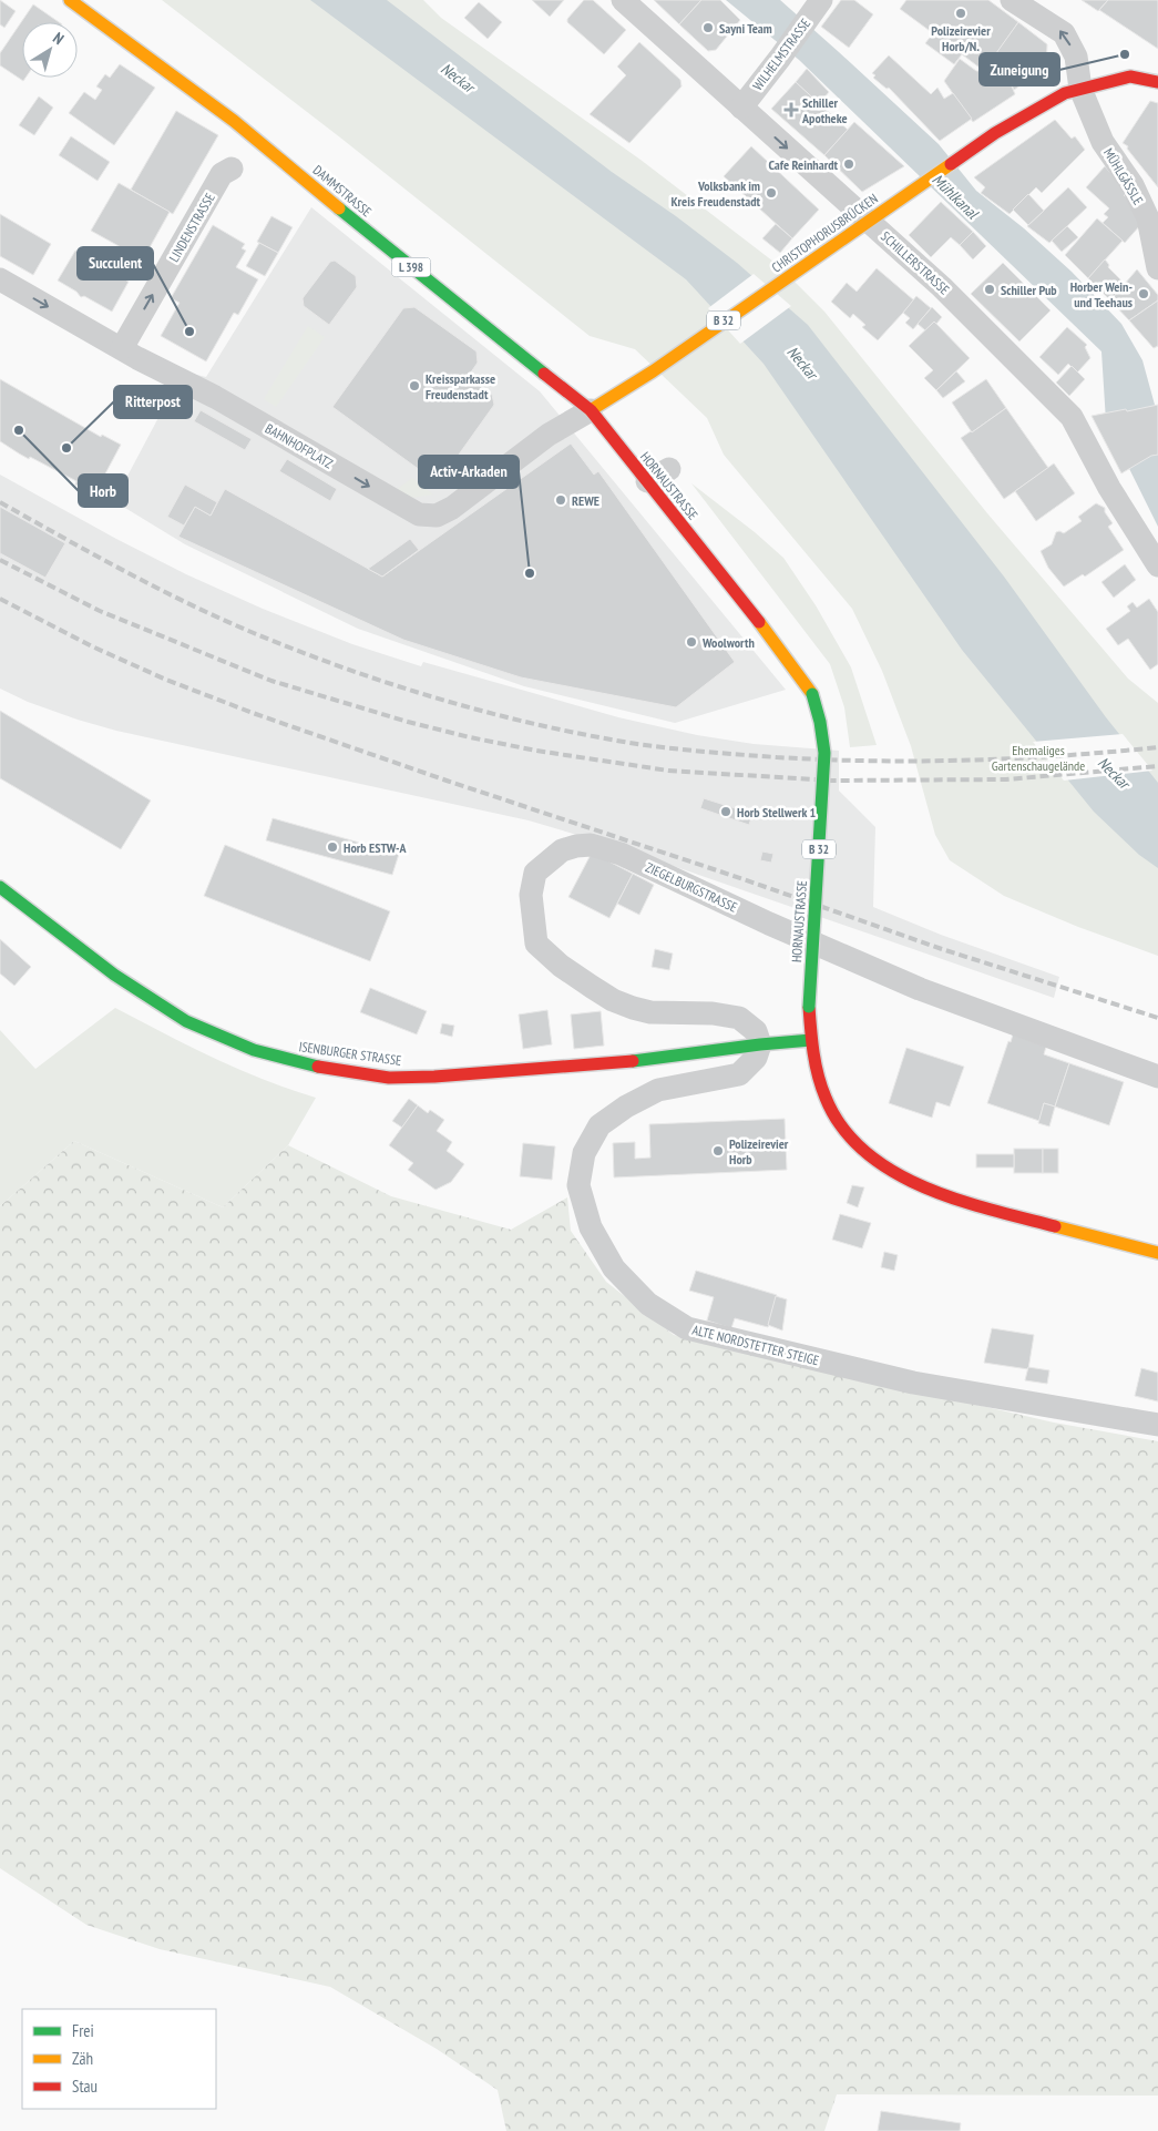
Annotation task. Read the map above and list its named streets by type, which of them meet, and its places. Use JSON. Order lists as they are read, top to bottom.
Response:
{
  "streets": {
    "main road": [
      "DAMMSTRASSE",
      "CHRISTOPHORUSBRÜCKEN",
      "L 398",
      "B 32",
      "HORNAUSTRASSE",
      "ISENBURGER STRASSE"
    ],
    "street": [
      "WILHELMSTRASSE",
      "MÜHLGÄSSLE",
      "LINDENSTRASSE",
      "SCHILLERSTRASSE",
      "BAHNHOFPLATZ",
      "ZIEGELBURGSTRASSE",
      "ALTE NORDSTETTER STEIGE"
    ]
  },
  "crossings": [
    ["WILHELMSTRASSE", "SCHILLERSTRASSE"],
    ["MÜHLGÄSSLE", "CHRISTOPHORUSBRÜCKEN"],
    ["MÜHLGÄSSLE", "B 32"],
    ["DAMMSTRASSE", "CHRISTOPHORUSBRÜCKEN"],
    ["DAMMSTRASSE", "BAHNHOFPLATZ"],
    ["DAMMSTRASSE", "HORNAUSTRASSE"],
    ["LINDENSTRASSE", "BAHNHOFPLATZ"],
    ["CHRISTOPHORUSBRÜCKEN", "SCHILLERSTRASSE"],
    ["CHRISTOPHORUSBRÜCKEN", "B 32"],
    ["CHRISTOPHORUSBRÜCKEN", "BAHNHOFPLATZ"],
    ["CHRISTOPHORUSBRÜCKEN", "HORNAUSTRASSE"],
    ["BAHNHOFPLATZ", "HORNAUSTRASSE"],
    ["HORNAUSTRASSE", "ISENBURGER STRASSE"],
    ["ZIEGELBURGSTRASSE", "ISENBURGER STRASSE"],
    ["ZIEGELBURGSTRASSE", "ALTE NORDSTETTER STEIGE"],
    ["ISENBURGER STRASSE", "ALTE NORDSTETTER STEIGE"]
  ],
  "one_way": ["MÜHLGÄSSLE", "LINDENSTRASSE", "BAHNHOFPLATZ"],
  "water": ["Neckar", "Mühlkanal"],
  "parks": ["Ehemaliges Gartenschaugelände"],
  "places": {
    "other": [
      "Polizeirevier Horb/N.",
      "Sayni Team",
      "Zuneigung",
      "Cafe Reinhardt",
      "Volksbank im Kreis Freudenstadt",
      "Schiller Pub",
      "Horber Wein- und Teehaus",
      "Succulent",
      "Kreissparkasse Freudenstadt",
      "Horb",
      "Ritterpost",
      "REWE",
      "Activ-Arkaden",
      "Woolworth",
      "Horb Stellwerk 1",
      "Horb ESTW-A",
      "Polizeirevier Horb"
    ],
    "health": ["Schiller Apotheke"]
  },
  "legend": ["Frei", "Zäh", "Stau"],
  "north": "top right"
}
